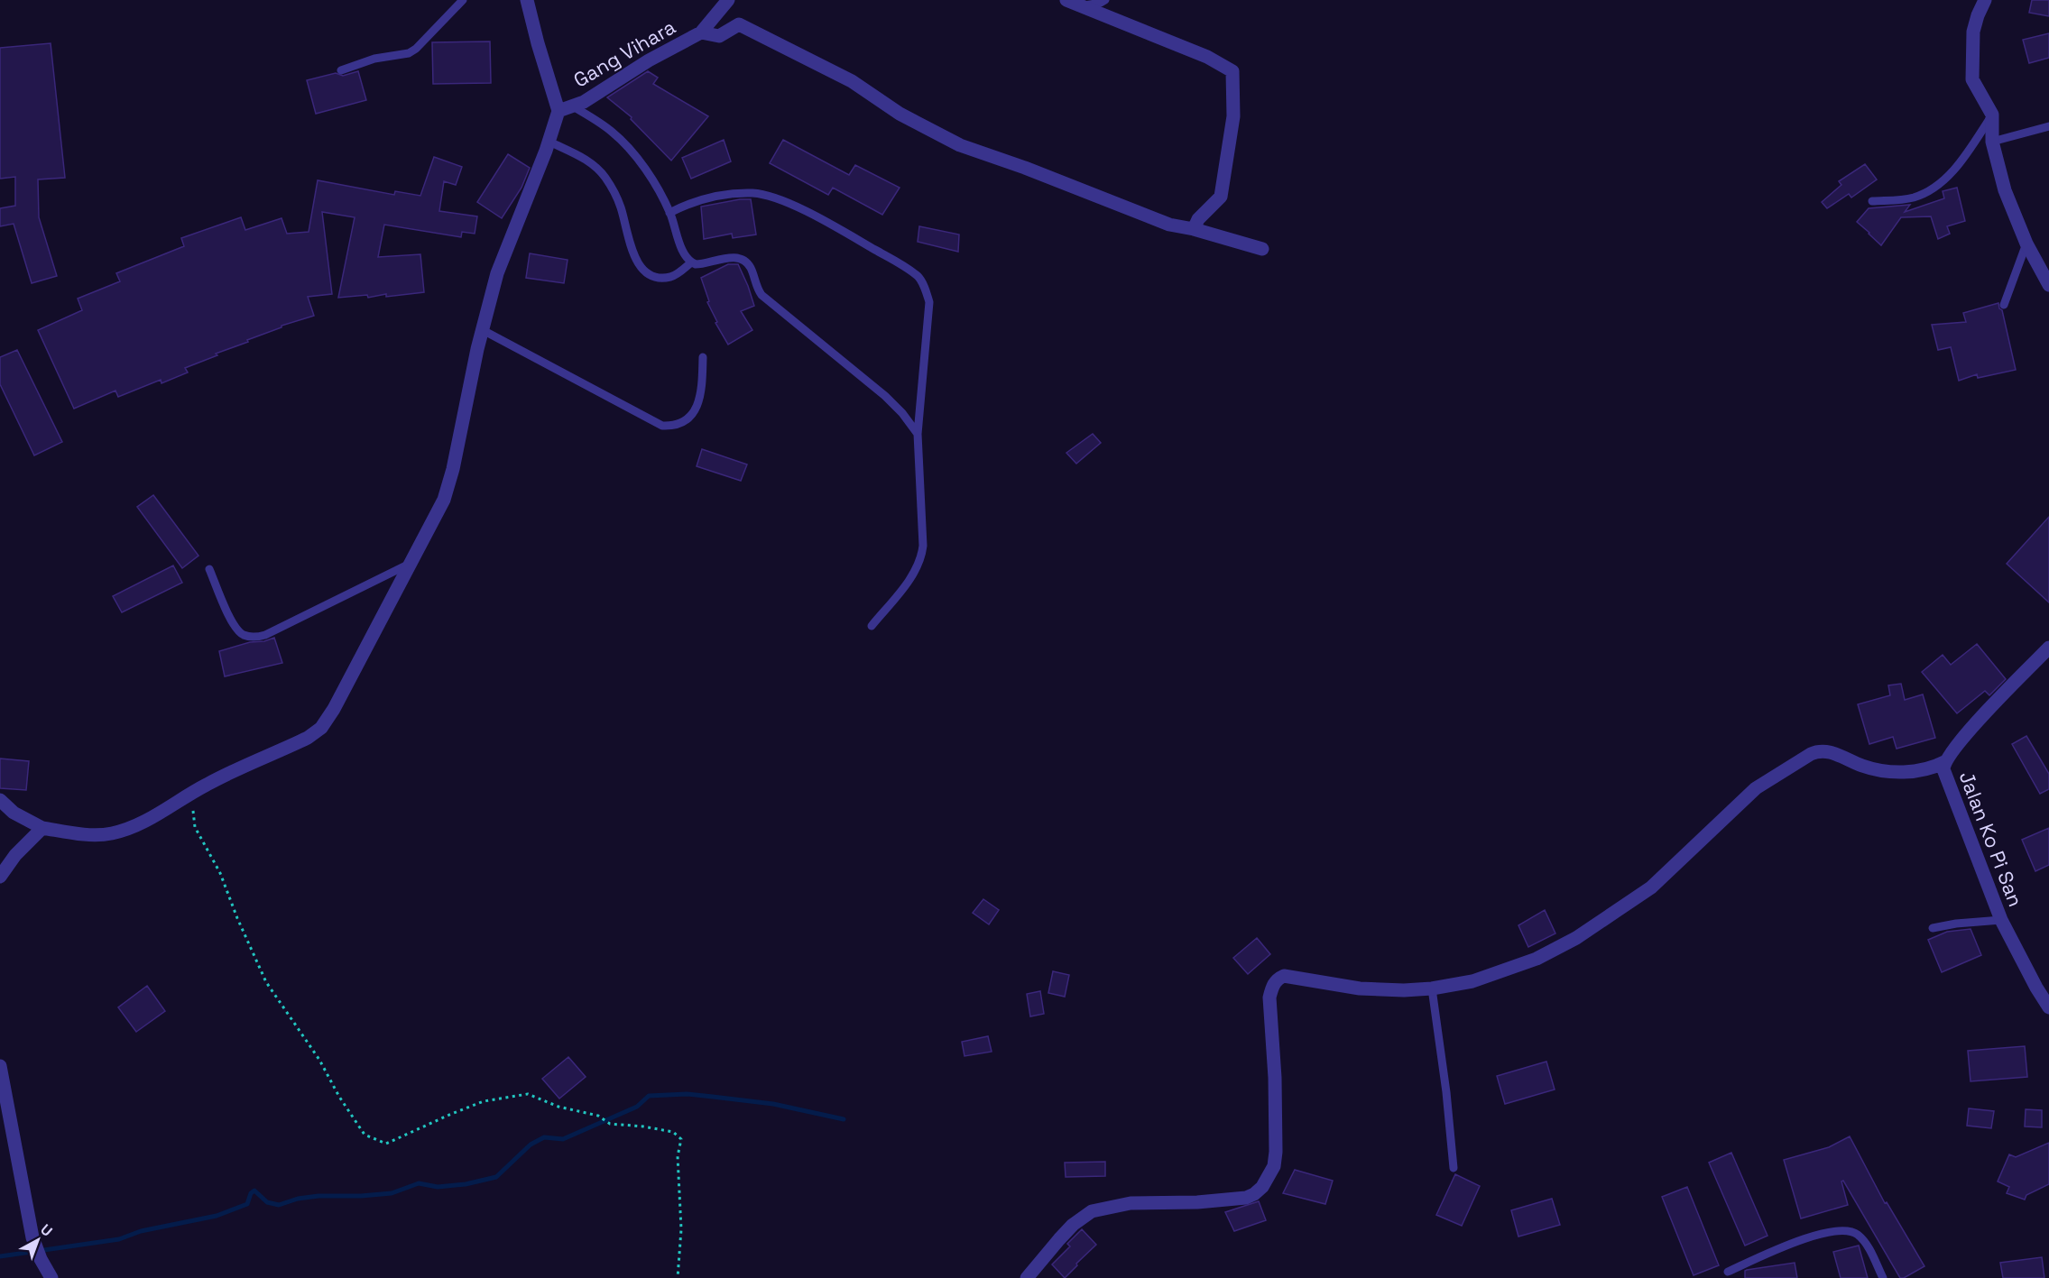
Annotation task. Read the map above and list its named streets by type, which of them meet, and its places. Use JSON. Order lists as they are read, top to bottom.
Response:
{
  "streets": {
    "street": ["Gang Vihara", "Jalan Ko Pi San"]
  },
  "north": "top right"
}
